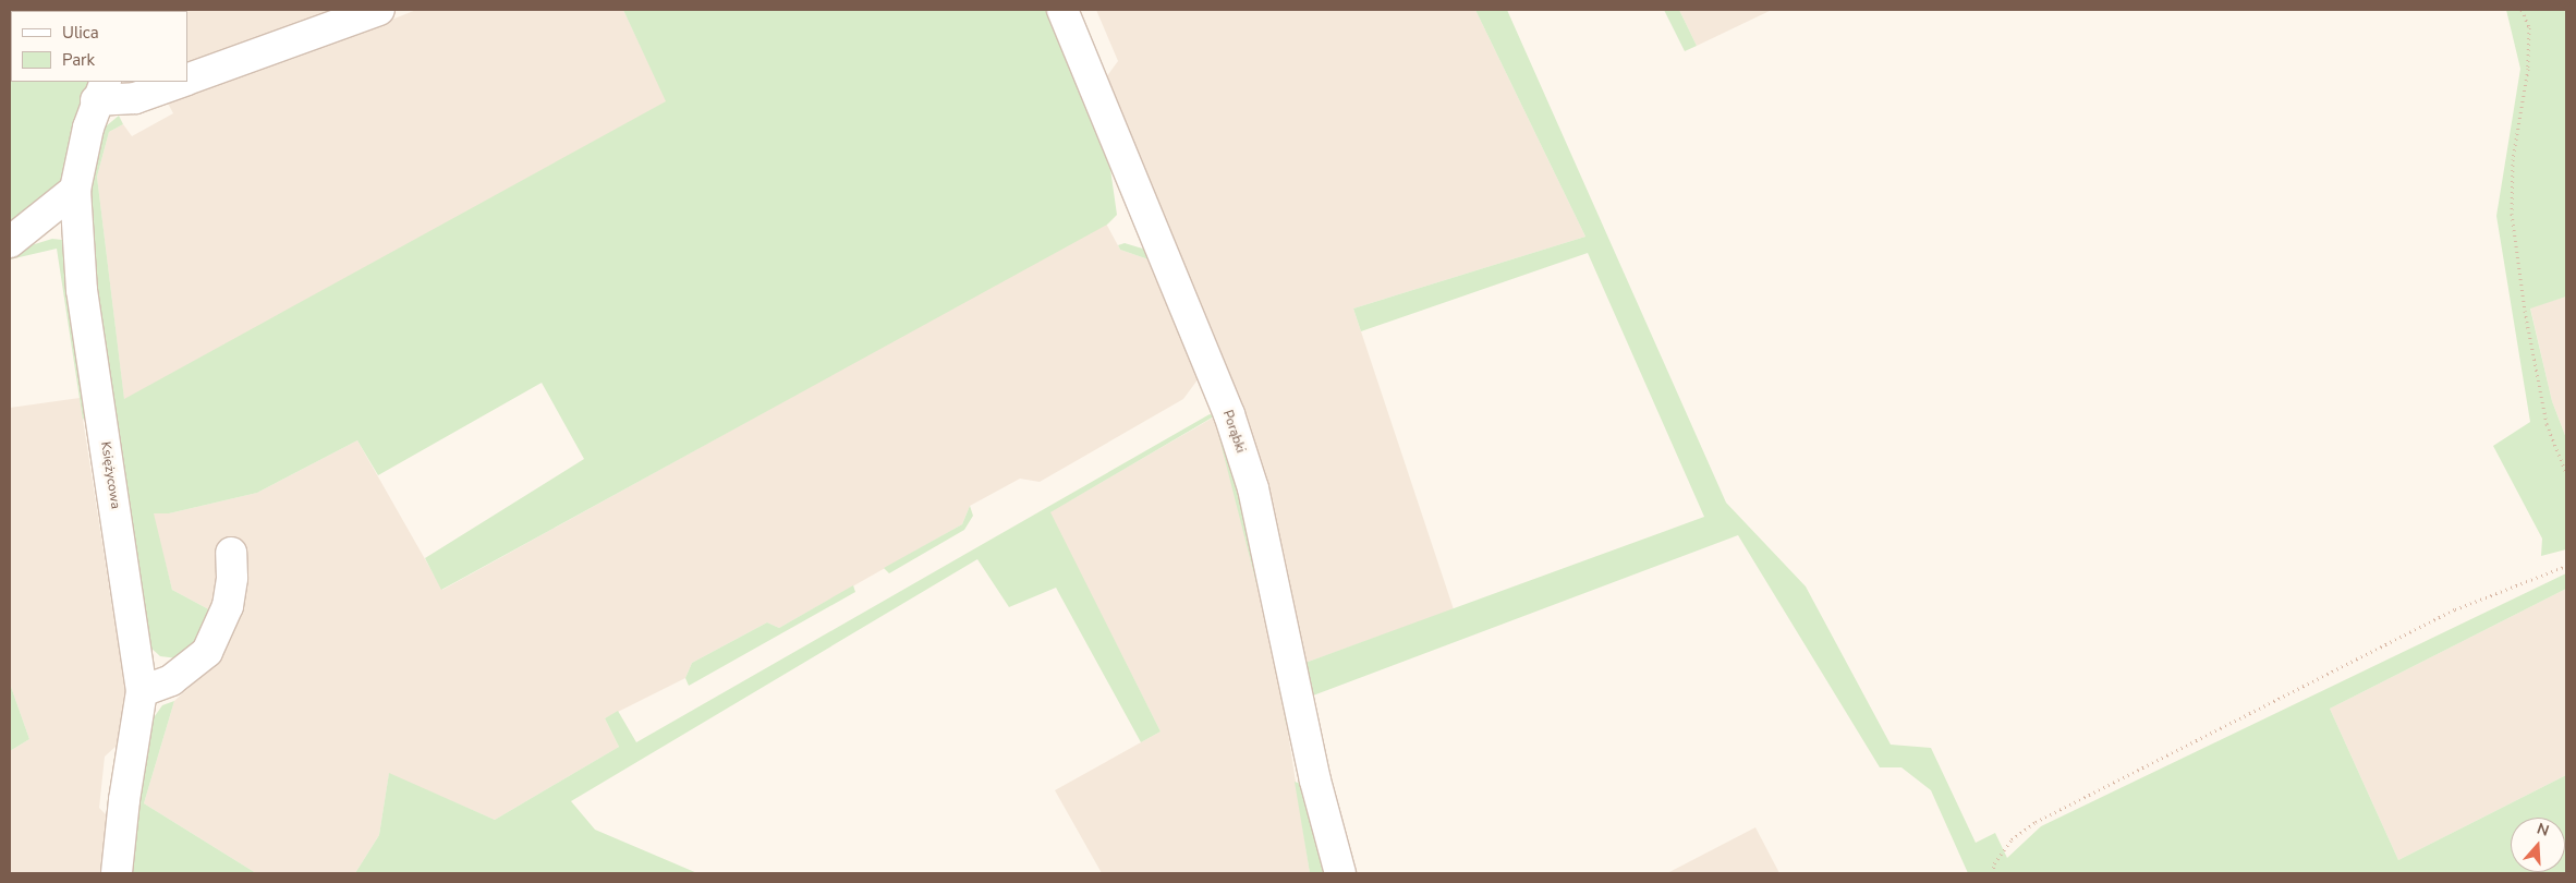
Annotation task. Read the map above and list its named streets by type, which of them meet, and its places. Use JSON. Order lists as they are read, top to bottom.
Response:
{
  "streets": {
    "street": ["Porąbki", "Księżycowa"]
  },
  "legend": ["Ulica", "Park"],
  "north": "top"
}
